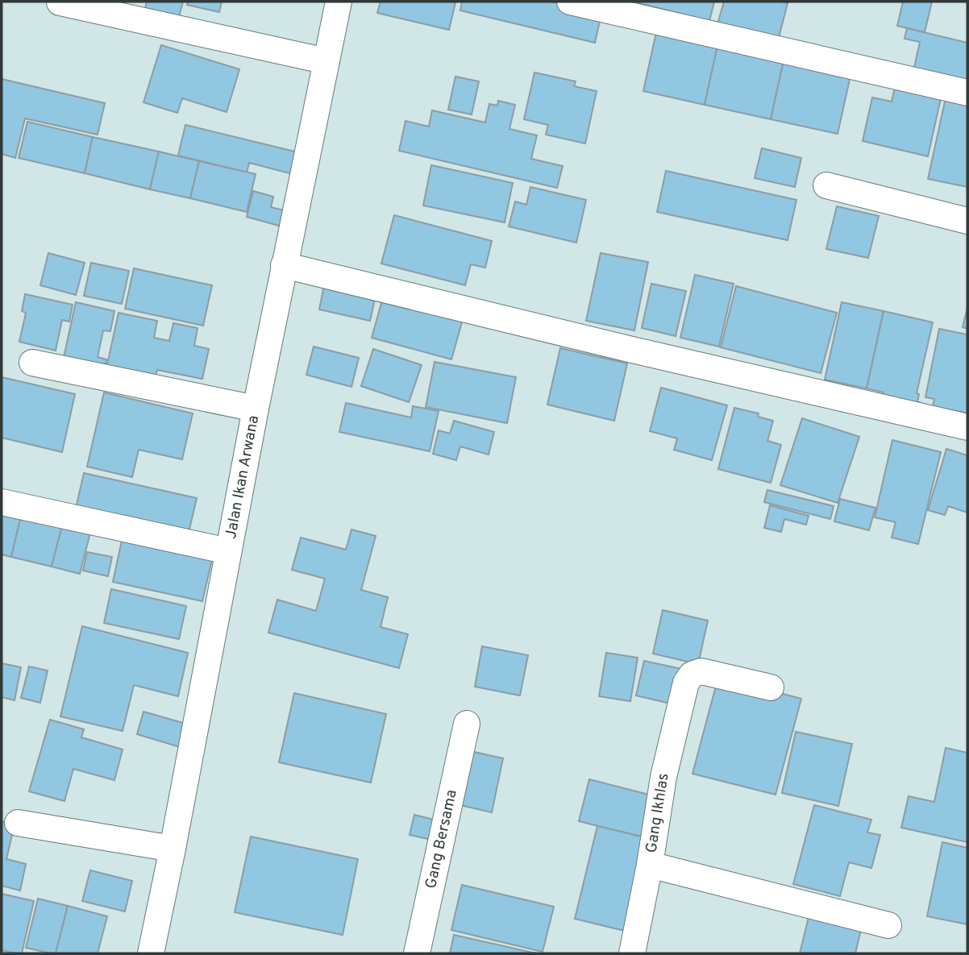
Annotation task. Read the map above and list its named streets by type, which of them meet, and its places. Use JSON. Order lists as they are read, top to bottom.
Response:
{
  "streets": {
    "street": ["Jalan Ikan Arwana", "Gang Ikhlas", "Gang Bersama"]
  }
}
